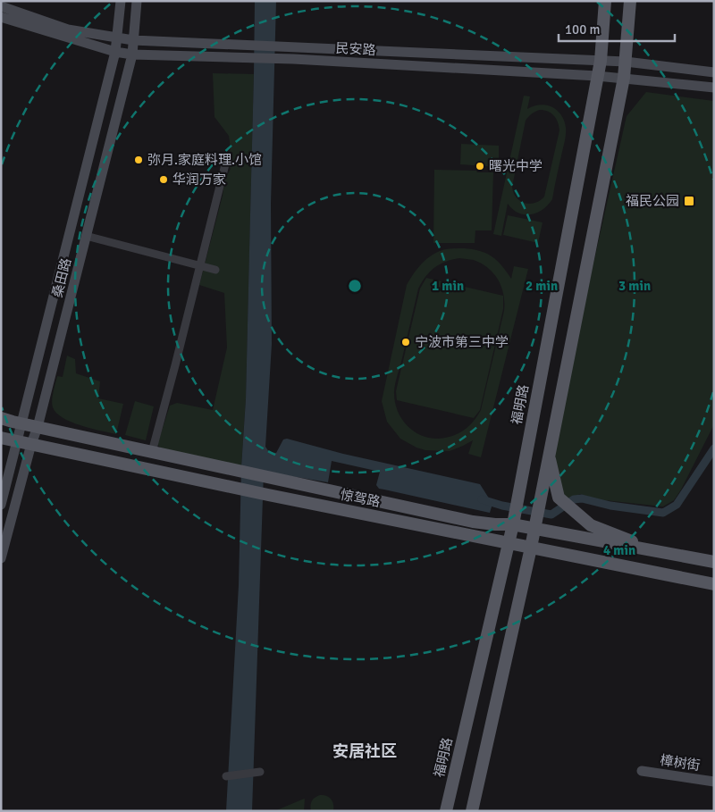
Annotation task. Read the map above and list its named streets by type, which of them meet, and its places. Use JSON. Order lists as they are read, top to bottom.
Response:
{
  "streets": {
    "main road": [
      "民安路",
      "桑田路",
      "福明路",
      "惊驾路",
      "樟树街"
    ]
  },
  "crossings": [
    ["民安路", "桑田路"],
    ["民安路", "福明路"],
    ["桑田路", "惊驾路"],
    ["福明路", "惊驾路"]
  ],
  "districts": ["安居社区"],
  "places": {
    "other": [
      "弥月.家庭料理.小馆",
      "曙光中学",
      "华润万家",
      "宁波市第三中学"
    ],
    "transit": ["福民公园"]
  },
  "scale_bar": "100 m",
  "rings": [
    "1 min",
    "2 min",
    "3 min",
    "4 min"
  ]
}
